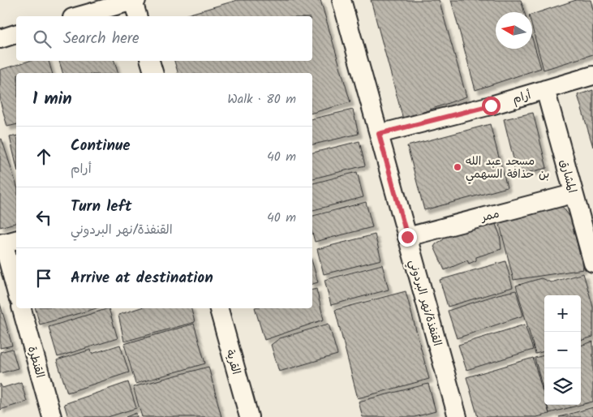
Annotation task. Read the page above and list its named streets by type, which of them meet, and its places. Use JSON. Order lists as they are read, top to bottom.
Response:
{
  "streets": {
    "street": [
      "أرام",
      "المشارق",
      "ممر",
      "القنفذة/نهر البردوني",
      "القنطرة",
      "القرية"
    ]
  },
  "crossings": [
    ["أرام", "المشارق"],
    ["أرام", "القنفذة/نهر البردوني"],
    ["المشارق", "ممر"],
    ["ممر", "القنفذة/نهر البردوني"]
  ],
  "places": ["مسجد عبد الله بن حذافة السهمي"],
  "north": "left",
  "page": {
    "search": "Search here",
    "heading": ["1 min", "Walk · 80 m"],
    "list": [
      ["Continue", "أرام", "40 m"],
      ["Turn left", "القنفذة/نهر البردوني", "40 m"],
      "Arrive at destination"
    ],
    "map_buttons": ["+", "−"]
  }
}
